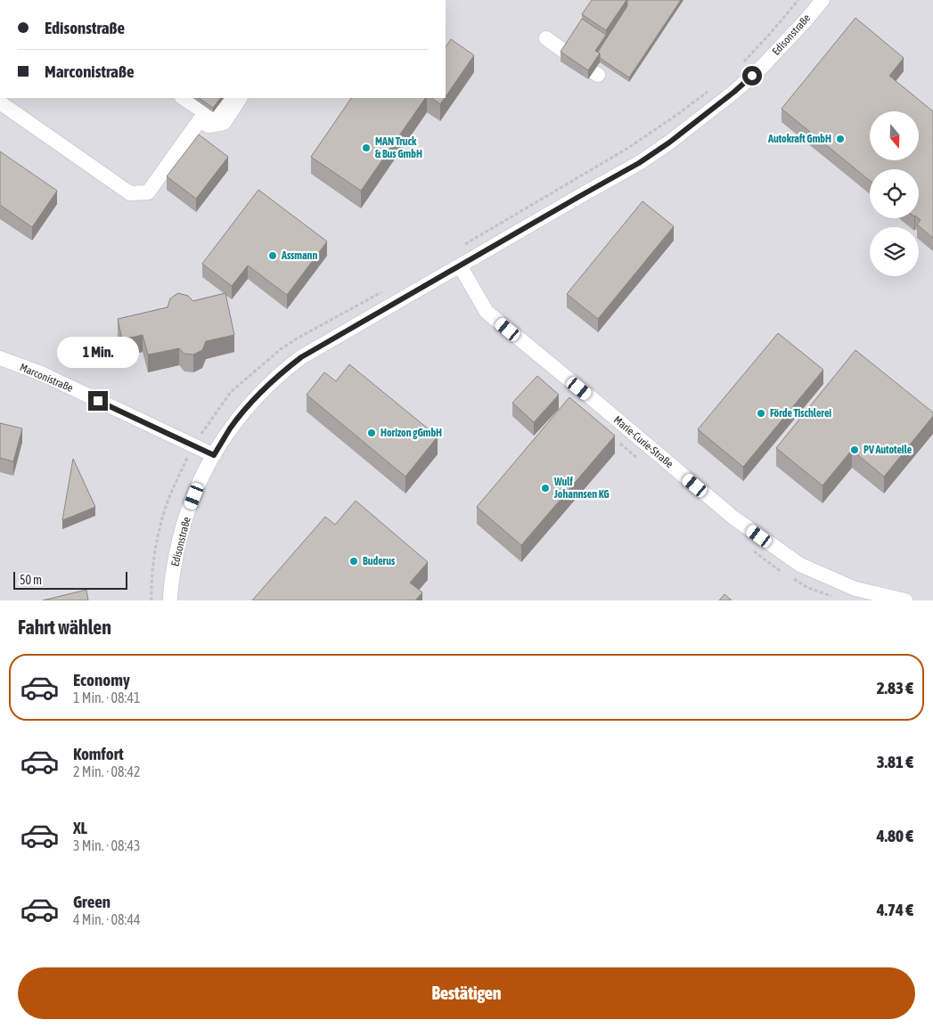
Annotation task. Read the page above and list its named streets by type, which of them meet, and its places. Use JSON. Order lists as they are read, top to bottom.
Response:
{
  "streets": {
    "street": ["Edisonstraße", "Marconistraße", "Marie-Curie-Straße"]
  },
  "crossings": [
    ["Edisonstraße", "Marconistraße"],
    ["Edisonstraße", "Marie-Curie-Straße"]
  ],
  "places": [
    "Autokraft GmbH",
    "MAN Truck & Bus GmbH",
    "Assmann",
    "Förde Tischlerei",
    "Horizon gGmbH",
    "PV Autoteile",
    "Wulf Johannsen KG",
    "Buderus"
  ],
  "scale_bar": "50 m",
  "north": "bottom",
  "page": {
    "banner": ["Edisonstraße", "Marconistraße"],
    "bubble": "1 Min.",
    "scale": "50 m",
    "heading": "Fahrt wählen",
    "list": [
      {
        "name": "Economy",
        "note": "1 Min. · 08:41",
        "value": "2.83 €"
      },
      {
        "name": "Komfort",
        "note": "2 Min. · 08:42",
        "value": "3.81 €"
      },
      {
        "name": "XL",
        "note": "3 Min. · 08:43",
        "value": "4.80 €"
      },
      {
        "name": "Green",
        "note": "4 Min. · 08:44",
        "value": "4.74 €"
      }
    ],
    "buttons": "Bestätigen"
  }
}
